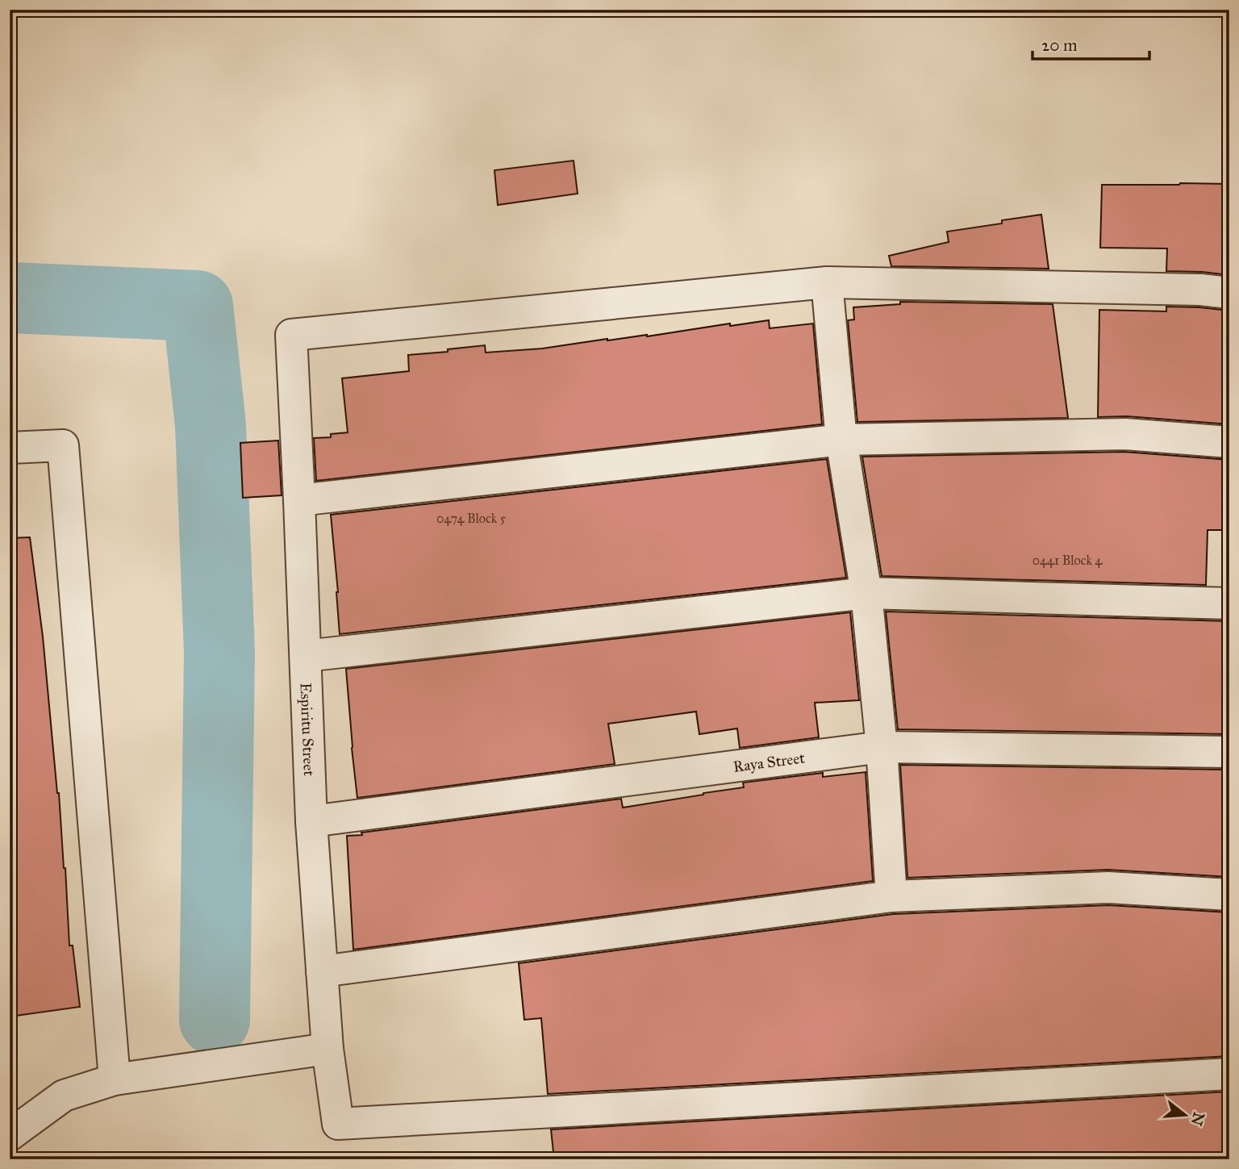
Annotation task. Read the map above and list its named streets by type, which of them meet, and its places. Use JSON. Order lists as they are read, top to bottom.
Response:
{
  "streets": {
    "street": ["Espiritu Street", "Raya Street"]
  },
  "crossings": [
    ["Espiritu Street", "Raya Street"]
  ],
  "house_numbers": ["0474 Block 5", "0441 Block 4"],
  "scale_bar": "20 m",
  "north": "right"
}
